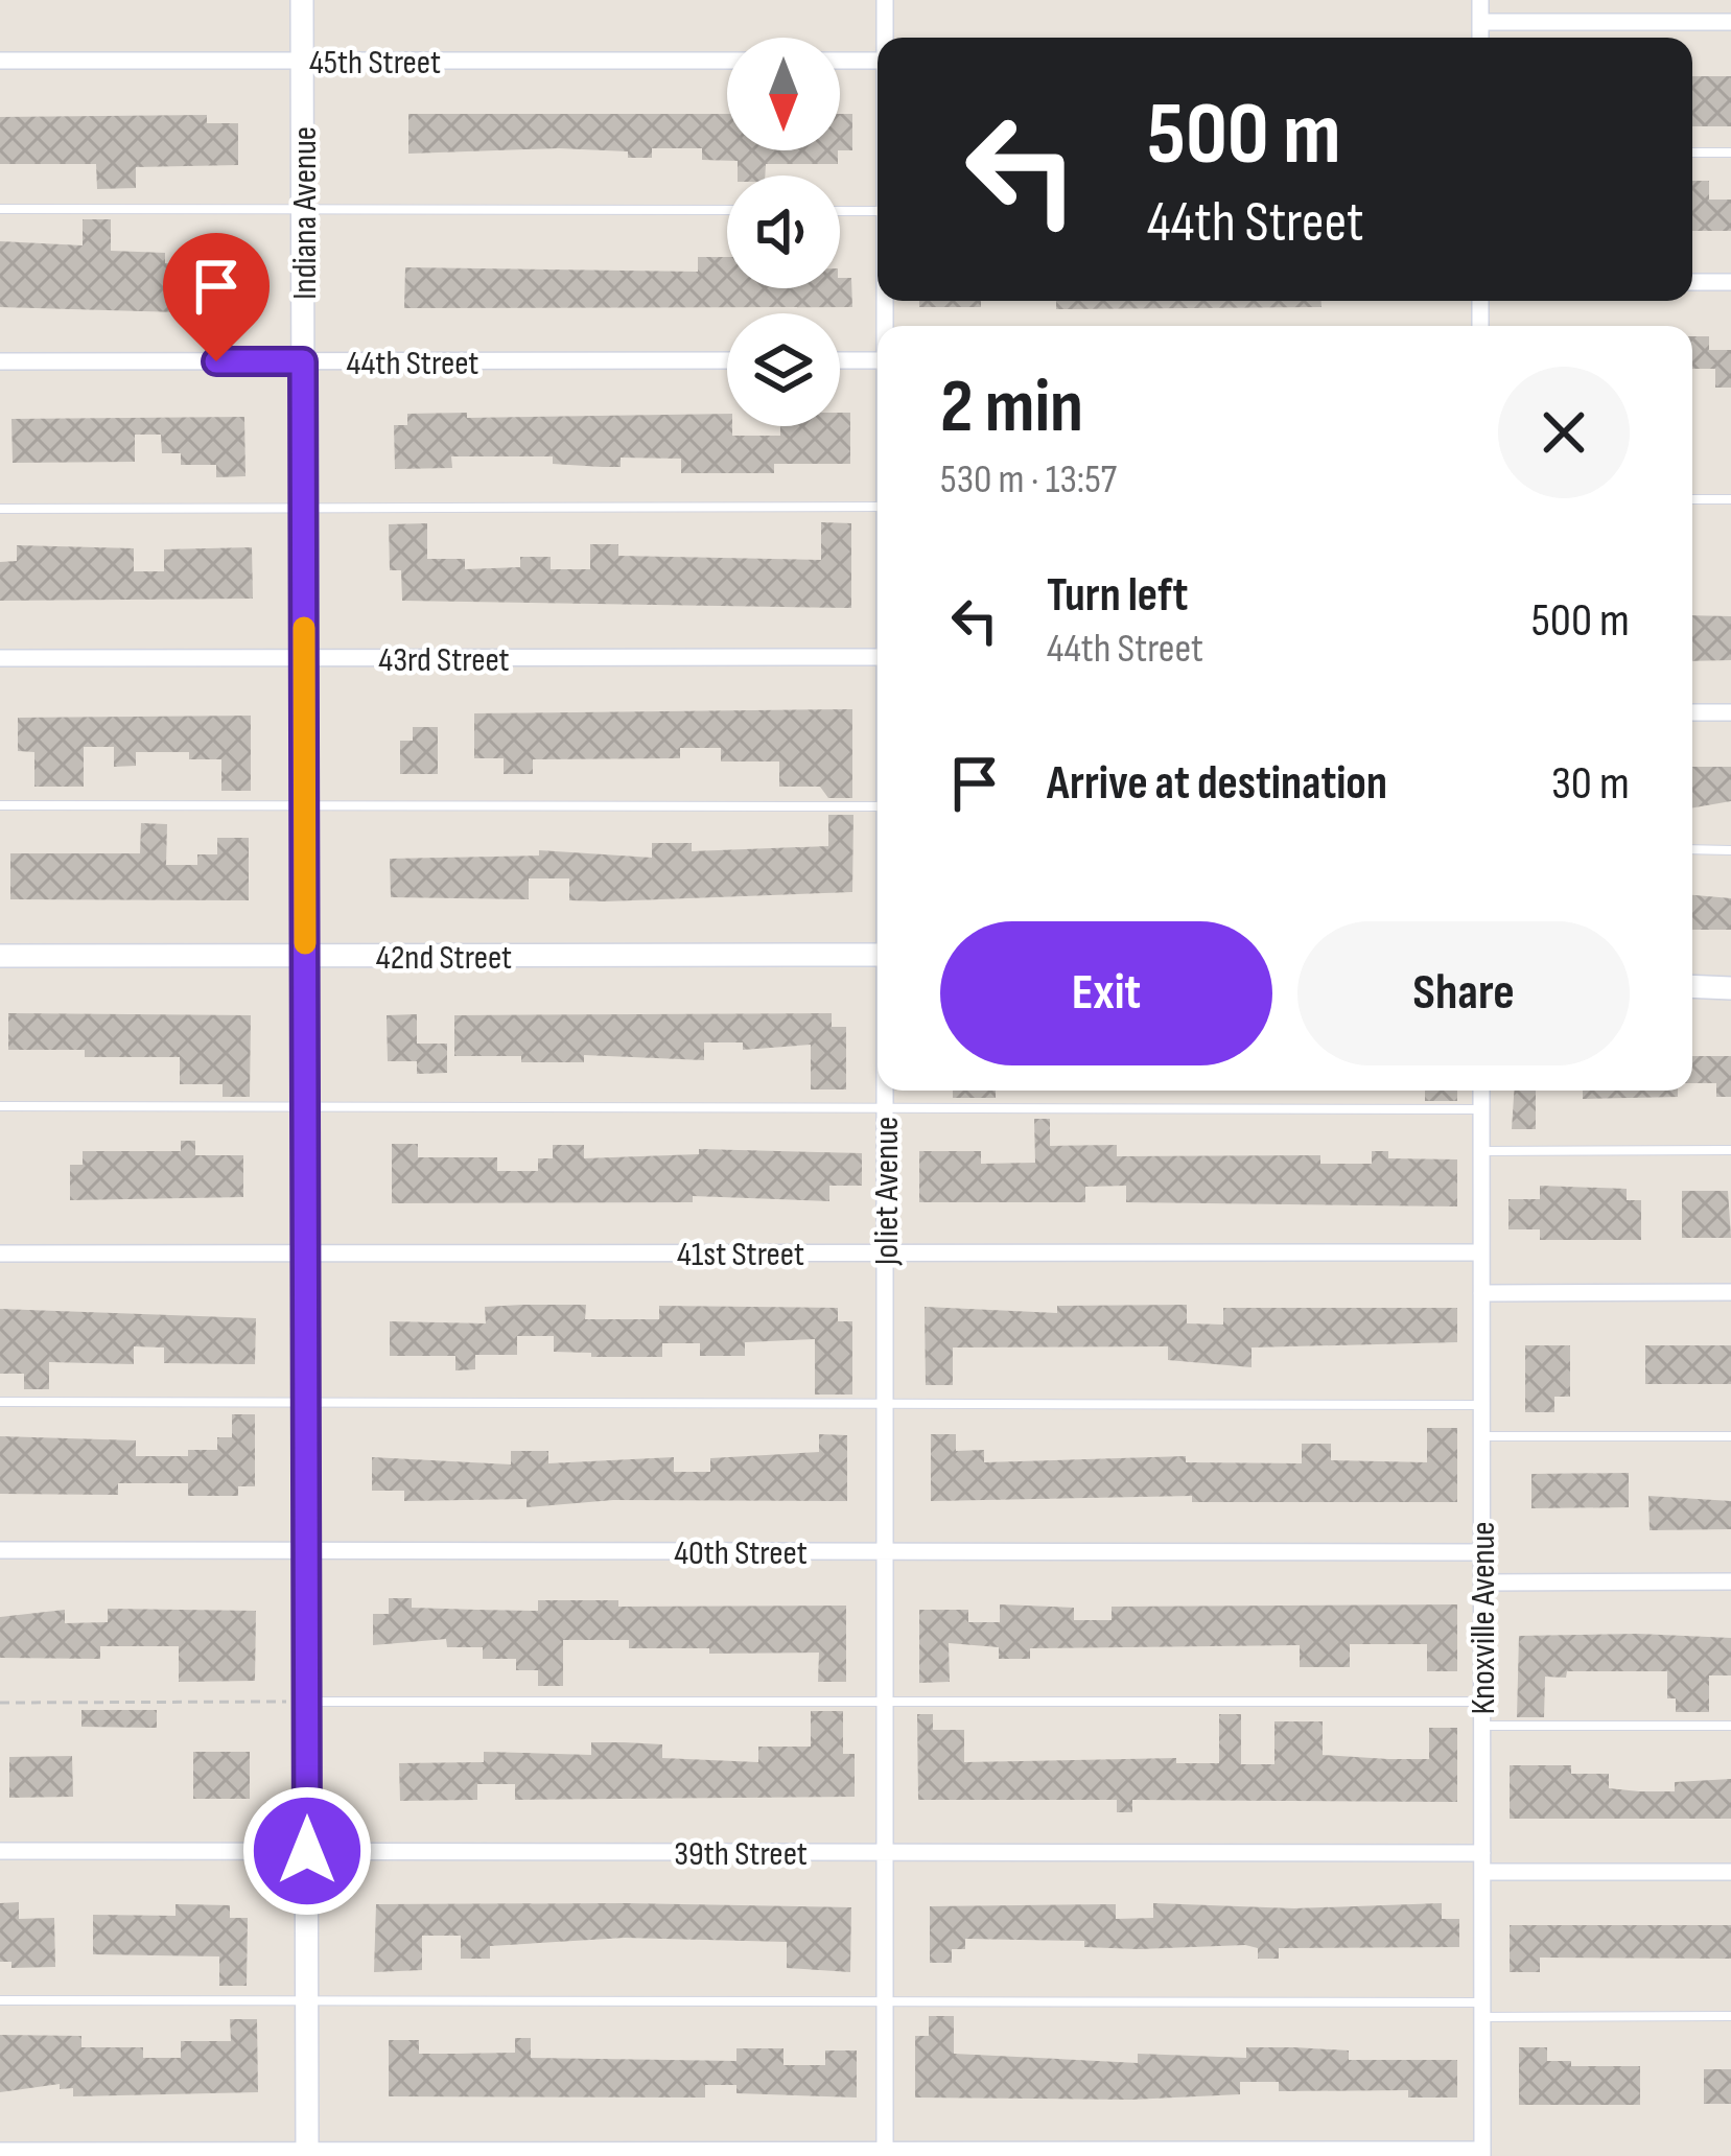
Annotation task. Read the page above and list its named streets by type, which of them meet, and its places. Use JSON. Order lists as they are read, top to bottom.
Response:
{
  "streets": {
    "main road": ["Indiana Avenue", "42nd Street"],
    "street": [
      "45th Street",
      "44th Street",
      "43rd Street",
      "Joliet Avenue",
      "41st Street",
      "40th Street",
      "Knoxville Avenue",
      "39th Street"
    ]
  },
  "crossings": [
    ["45th Street", "Indiana Avenue"],
    ["Indiana Avenue", "44th Street"],
    ["Indiana Avenue", "43rd Street"],
    ["Indiana Avenue", "42nd Street"],
    ["Indiana Avenue", "41st Street"],
    ["Indiana Avenue", "40th Street"],
    ["Indiana Avenue", "39th Street"],
    ["Joliet Avenue", "41st Street"],
    ["Joliet Avenue", "40th Street"],
    ["Joliet Avenue", "39th Street"],
    ["41st Street", "Knoxville Avenue"],
    ["40th Street", "Knoxville Avenue"],
    ["Knoxville Avenue", "39th Street"]
  ],
  "north": "bottom",
  "page": {
    "turn": ["500 m", "44th Street"],
    "heading": ["2 min", "530 m · 13:57"],
    "list": [
      {
        "name": "Turn left",
        "note": "44th Street",
        "value": "500 m"
      },
      {
        "name": "Arrive at destination",
        "value": "30 m"
      }
    ],
    "buttons": ["Exit", "Share"]
  }
}
